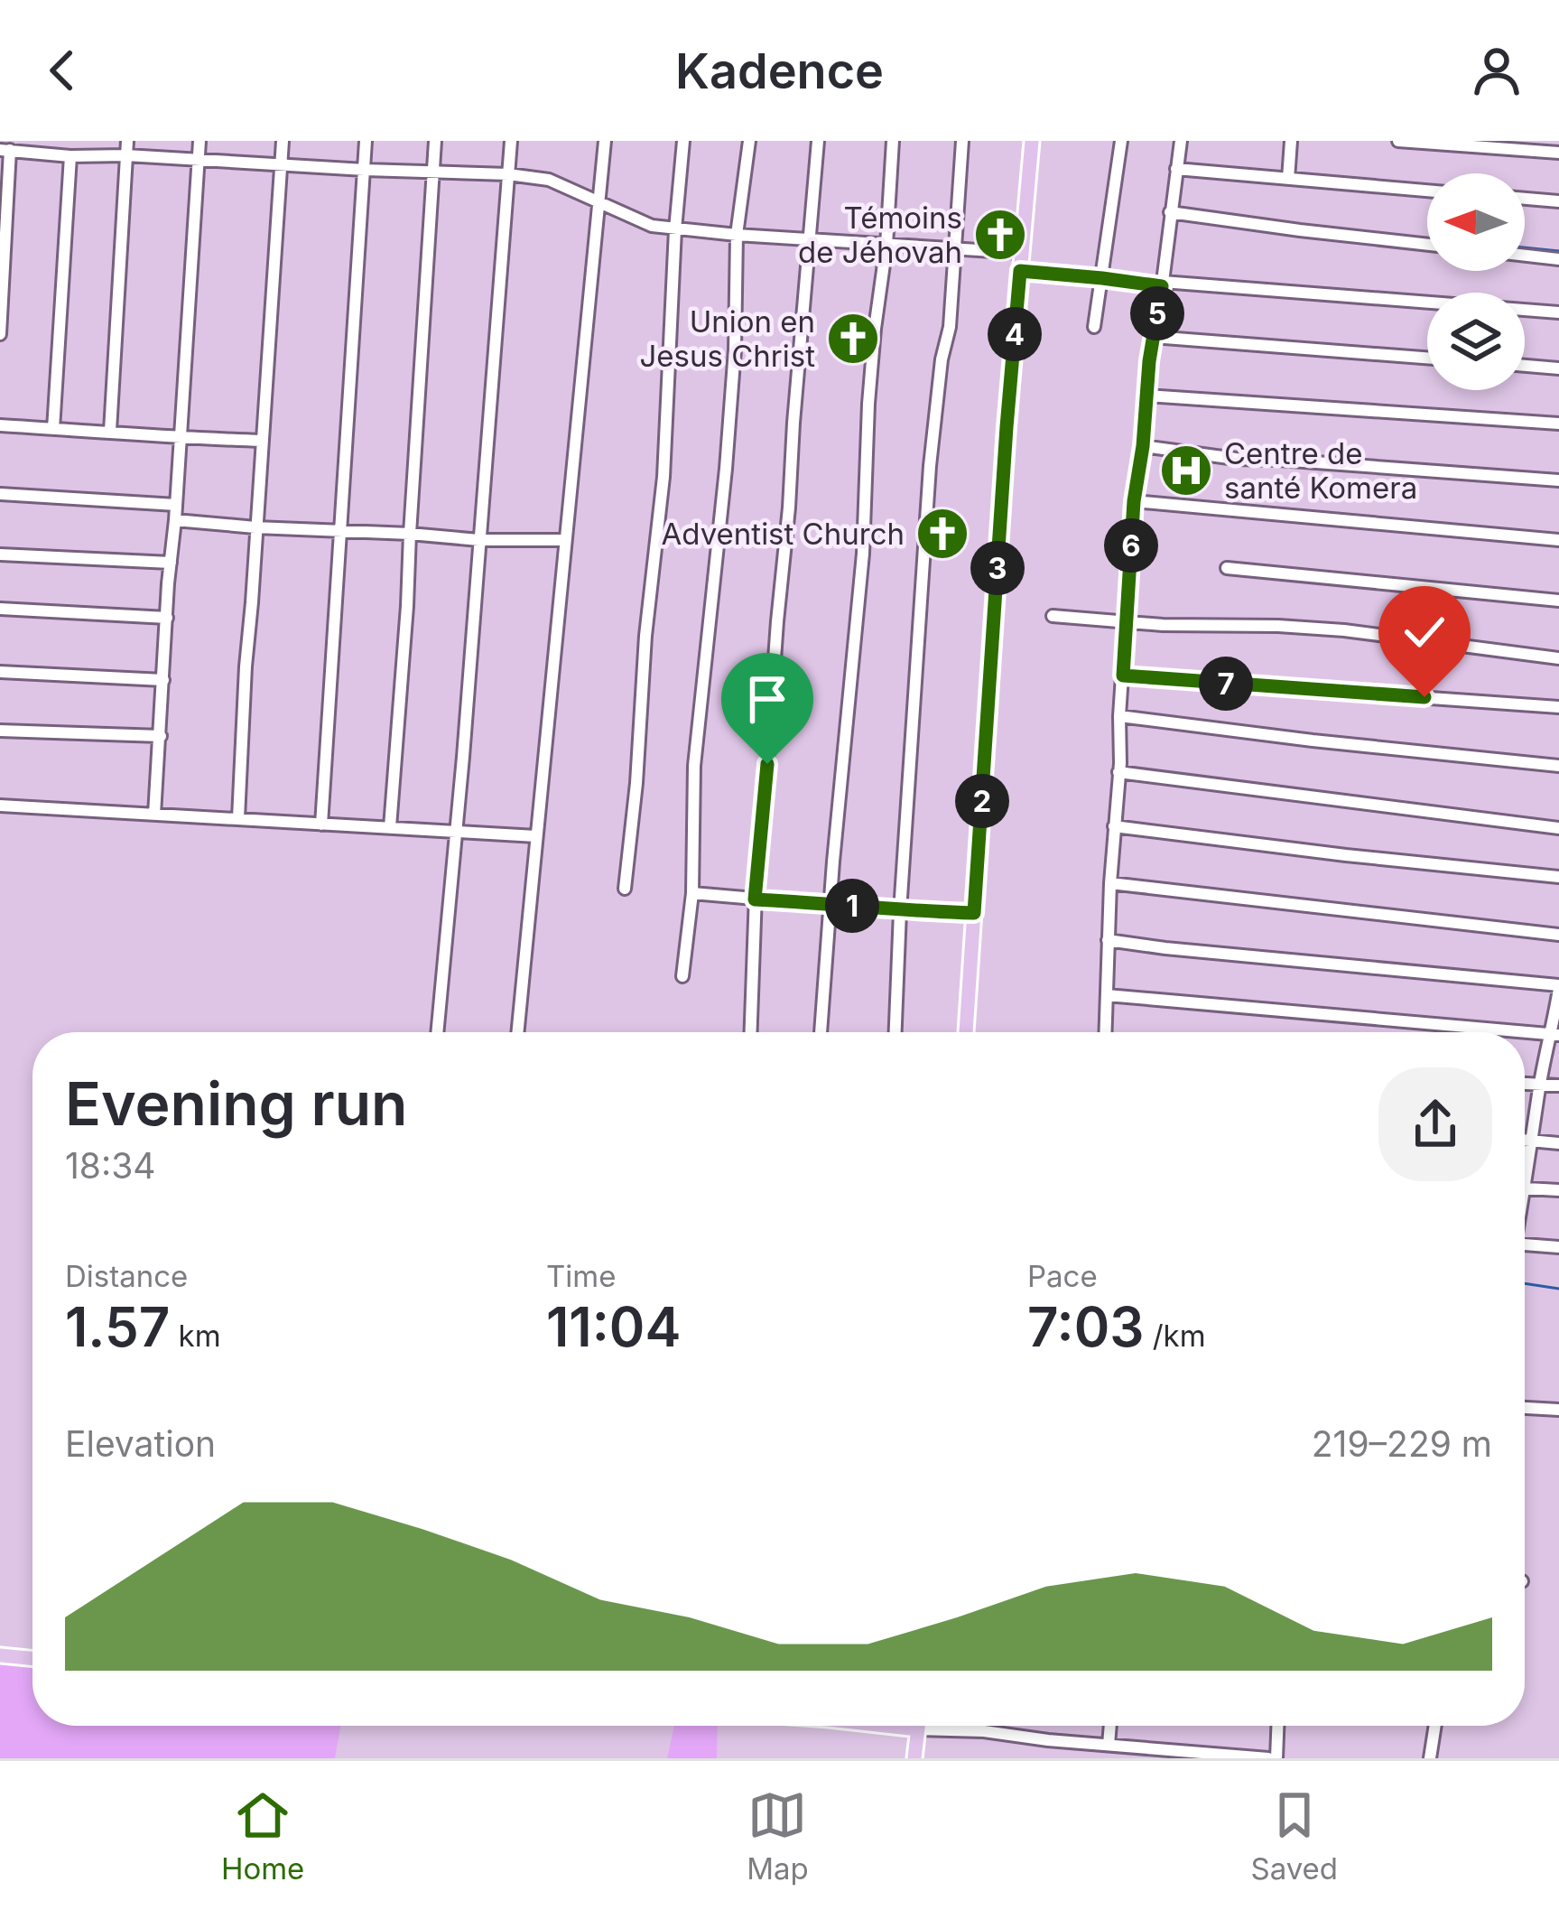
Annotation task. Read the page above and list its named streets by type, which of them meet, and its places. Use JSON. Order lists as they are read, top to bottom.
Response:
{
  "places": {
    "church": ["Témoins de Jéhovah", "Union en Jesus Christ", "Adventist Church"],
    "hospital": ["Centre de santé Komera"]
  },
  "north": "left",
  "page": {
    "header": "Kadence",
    "pins": [
      "5",
      "4",
      "6",
      "3",
      "7",
      "2",
      "1"
    ],
    "heading": ["Evening run", "18:34"],
    "stats": [
      ["Distance", "1.57 km"],
      ["Time", "11:04"],
      ["Pace", "7:03 /km"]
    ],
    "chart": ["Elevation", "219–229 m"],
    "tabs": ["Home", "Map", "Saved"]
  }
}
